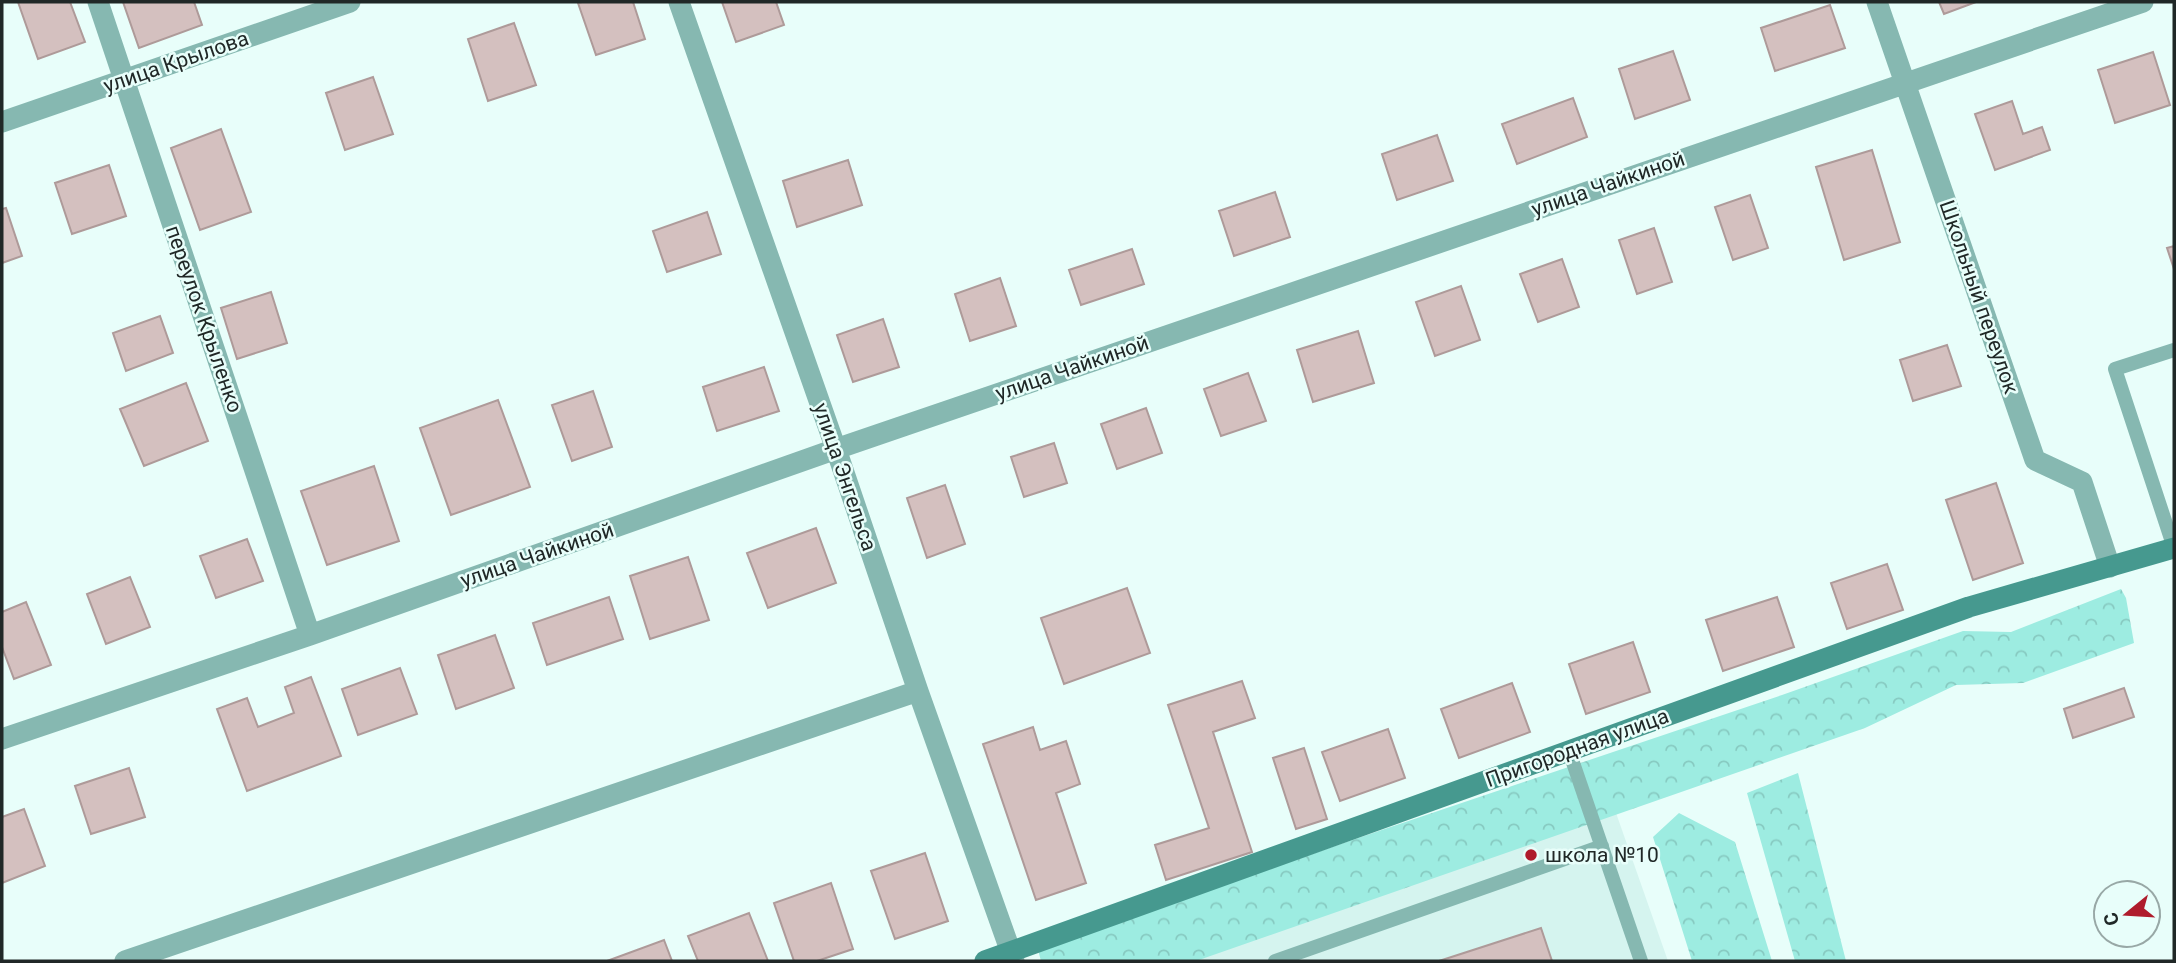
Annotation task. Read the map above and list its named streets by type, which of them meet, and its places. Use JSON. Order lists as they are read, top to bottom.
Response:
{
  "streets": {
    "street": [
      "улица Крылова",
      "улица Чайкиной",
      "Школьный переулок",
      "переулок Крыленко",
      "улица Энгельса",
      "Пригородная улица"
    ]
  },
  "crossings": [
    ["улица Крылова", "переулок Крыленко"],
    ["улица Чайкиной", "Школьный переулок"],
    ["улица Чайкиной", "переулок Крыленко"],
    ["улица Чайкиной", "улица Энгельса"],
    ["Школьный переулок", "Пригородная улица"],
    ["улица Энгельса", "Пригородная улица"]
  ],
  "places": ["школа №10"],
  "north": "left"
}
